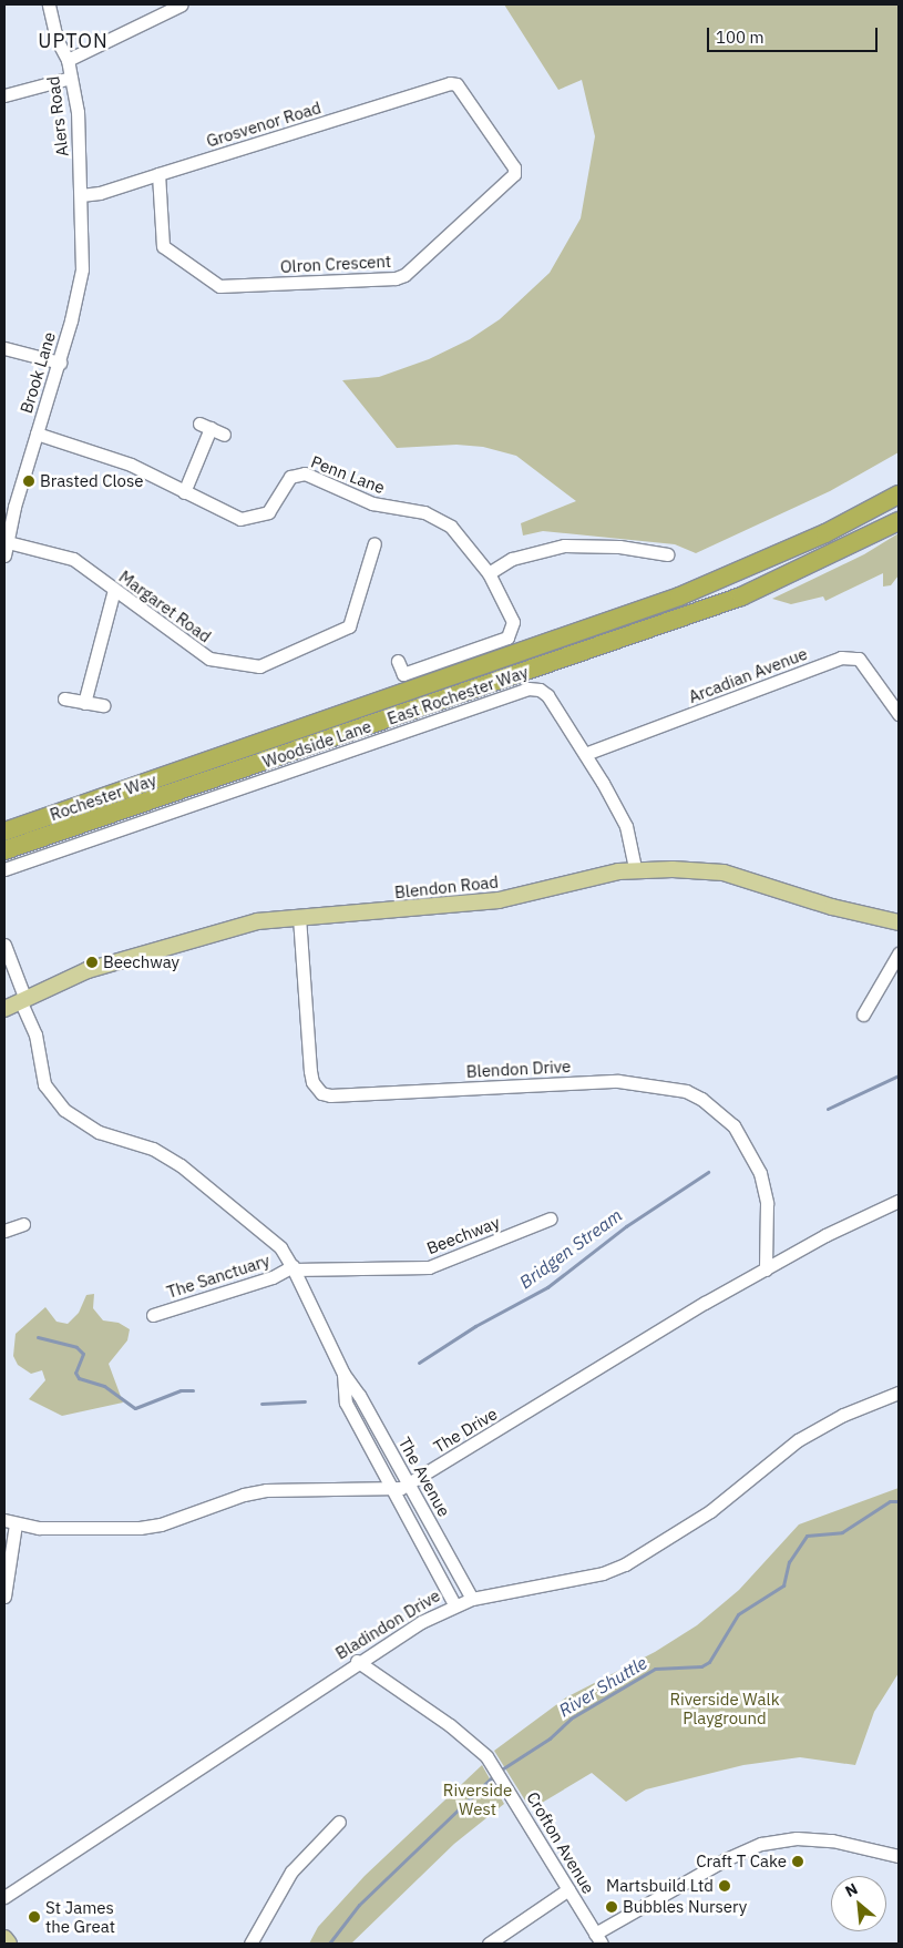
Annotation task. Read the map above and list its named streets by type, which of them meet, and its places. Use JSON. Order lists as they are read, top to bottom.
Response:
{
  "streets": {
    "highway": ["East Rochester Way", "Rochester Way"],
    "main road": ["Blendon Road"],
    "street": [
      "Alers Road",
      "Grosvenor Road",
      "Olron Crescent",
      "Brook Lane",
      "Penn Lane",
      "Margaret Road",
      "Arcadian Avenue",
      "Woodside Lane",
      "Blendon Drive",
      "Beechway",
      "The Sanctuary",
      "The Drive",
      "The Avenue",
      "Bladindon Drive",
      "Crofton Avenue"
    ]
  },
  "crossings": [
    ["Alers Road", "Grosvenor Road"],
    ["Alers Road", "Brook Lane"],
    ["Grosvenor Road", "Olron Crescent"],
    ["Grosvenor Road", "Brook Lane"],
    ["Brook Lane", "Margaret Road"],
    ["Arcadian Avenue", "Woodside Lane"],
    ["East Rochester Way", "Rochester Way"],
    ["Woodside Lane", "Blendon Road"],
    ["Blendon Road", "Blendon Drive"],
    ["Blendon Drive", "The Drive"],
    ["Beechway", "The Sanctuary"],
    ["Beechway", "The Avenue"],
    ["The Sanctuary", "The Avenue"],
    ["The Drive", "The Avenue"],
    ["The Avenue", "Bladindon Drive"],
    ["Bladindon Drive", "Crofton Avenue"]
  ],
  "districts": ["UPTON"],
  "water": ["Bridgen Stream", "River Shuttle"],
  "parks": ["Riverside Walk Playground", "Riverside West"],
  "places": [
    "Brasted Close",
    "Beechway",
    "Craft T Cake",
    "Martsbuild Ltd",
    "Bubbles Nursery",
    "St James the Great"
  ],
  "scale_bar": "100 m",
  "north": "top left"
}
